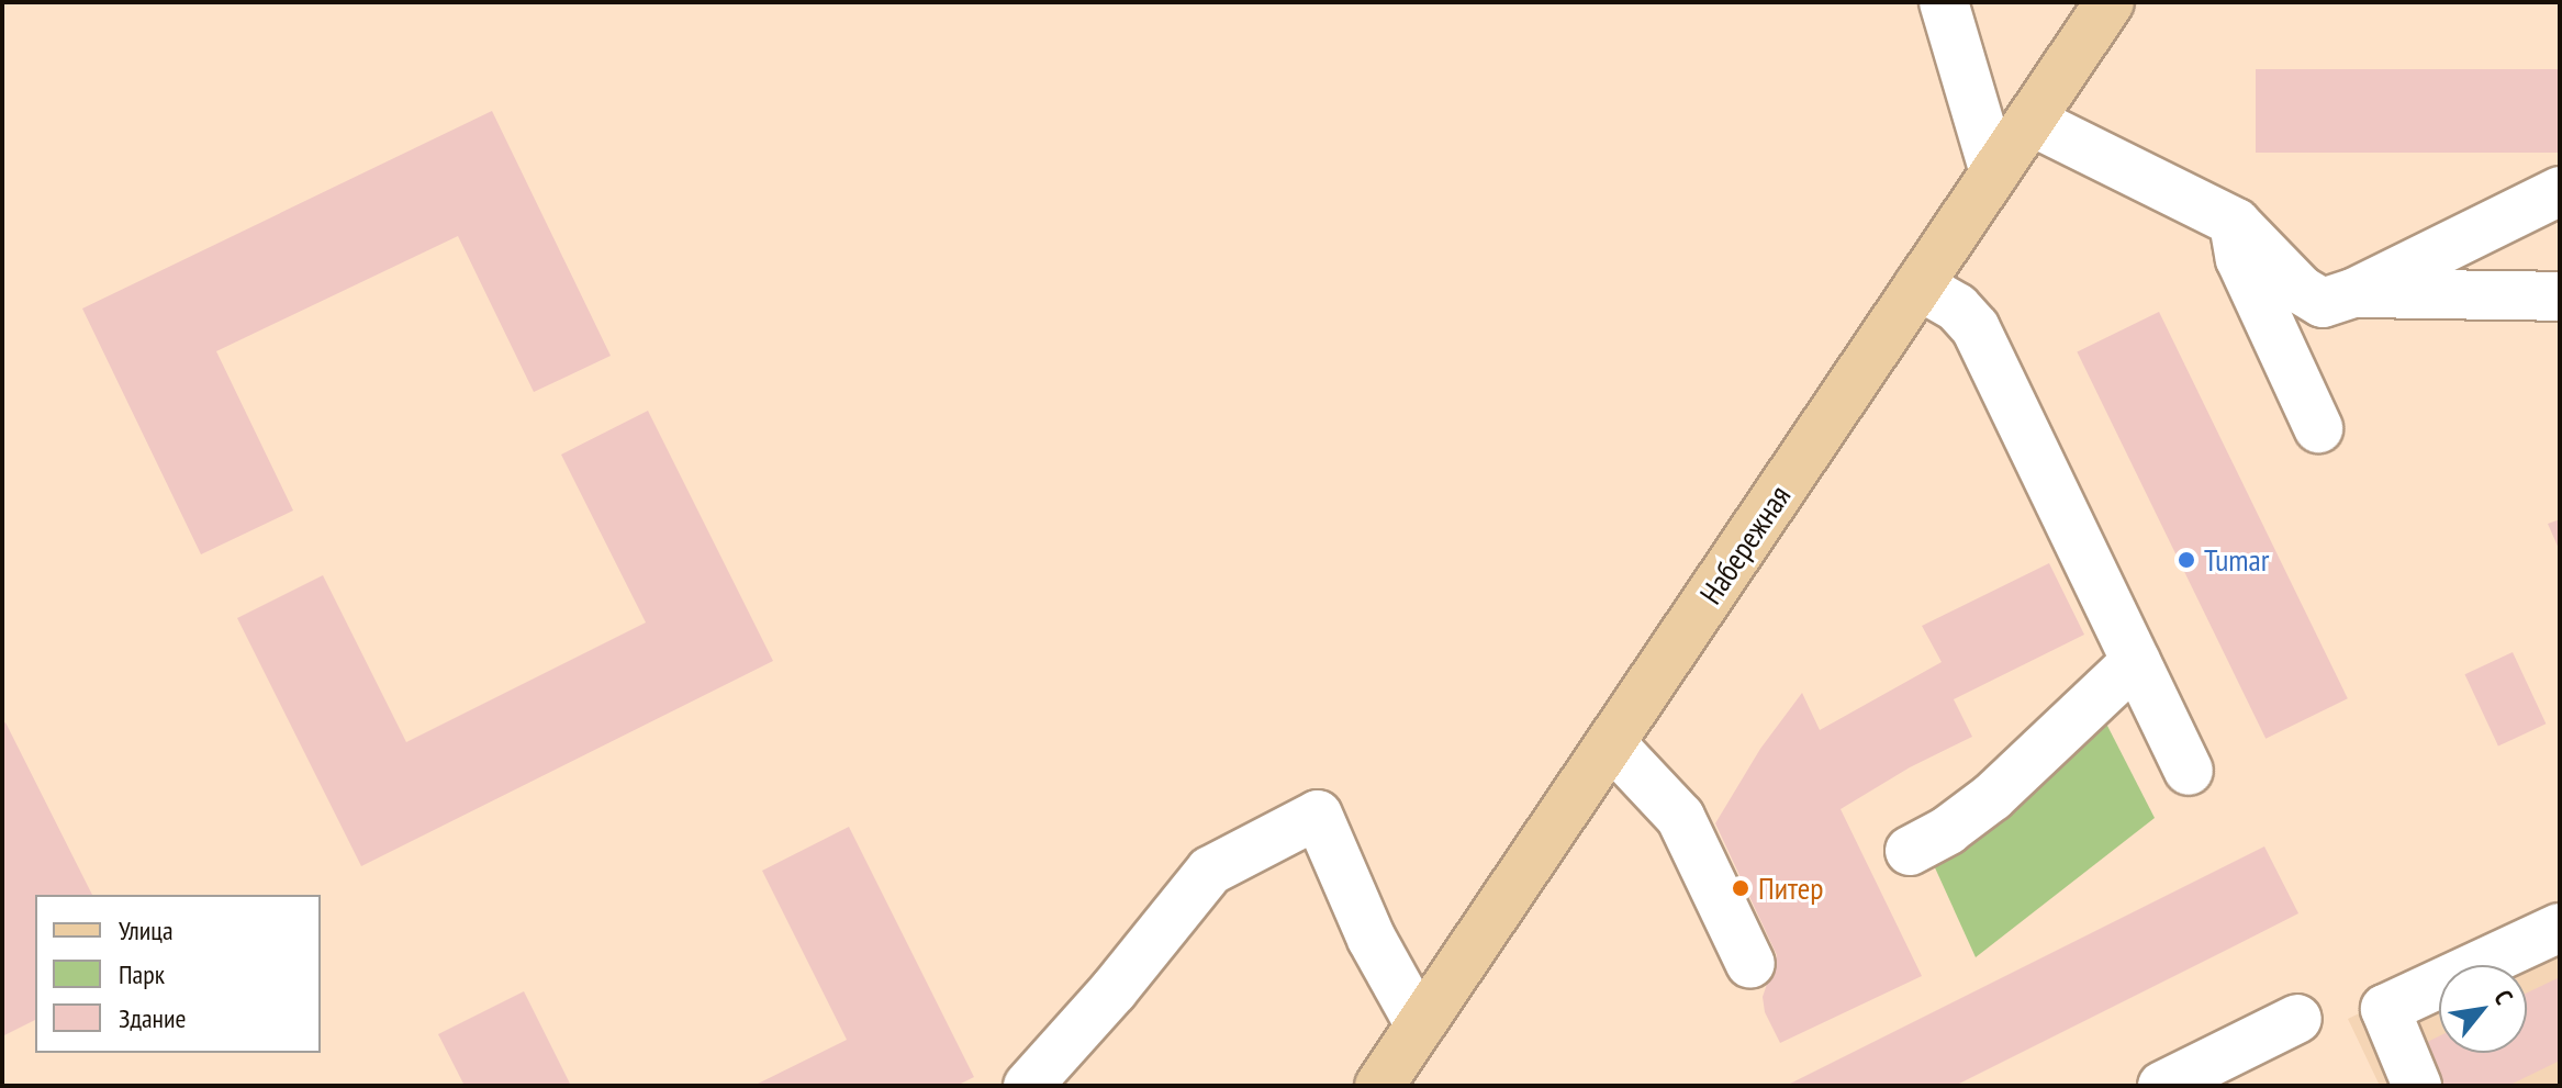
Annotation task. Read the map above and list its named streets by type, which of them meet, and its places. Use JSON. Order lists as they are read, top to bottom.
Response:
{
  "streets": {
    "main road": ["Набережная"]
  },
  "places": ["Tumar", "Питер"],
  "legend": ["Улица", "Парк", "Здание"],
  "north": "top right"
}
